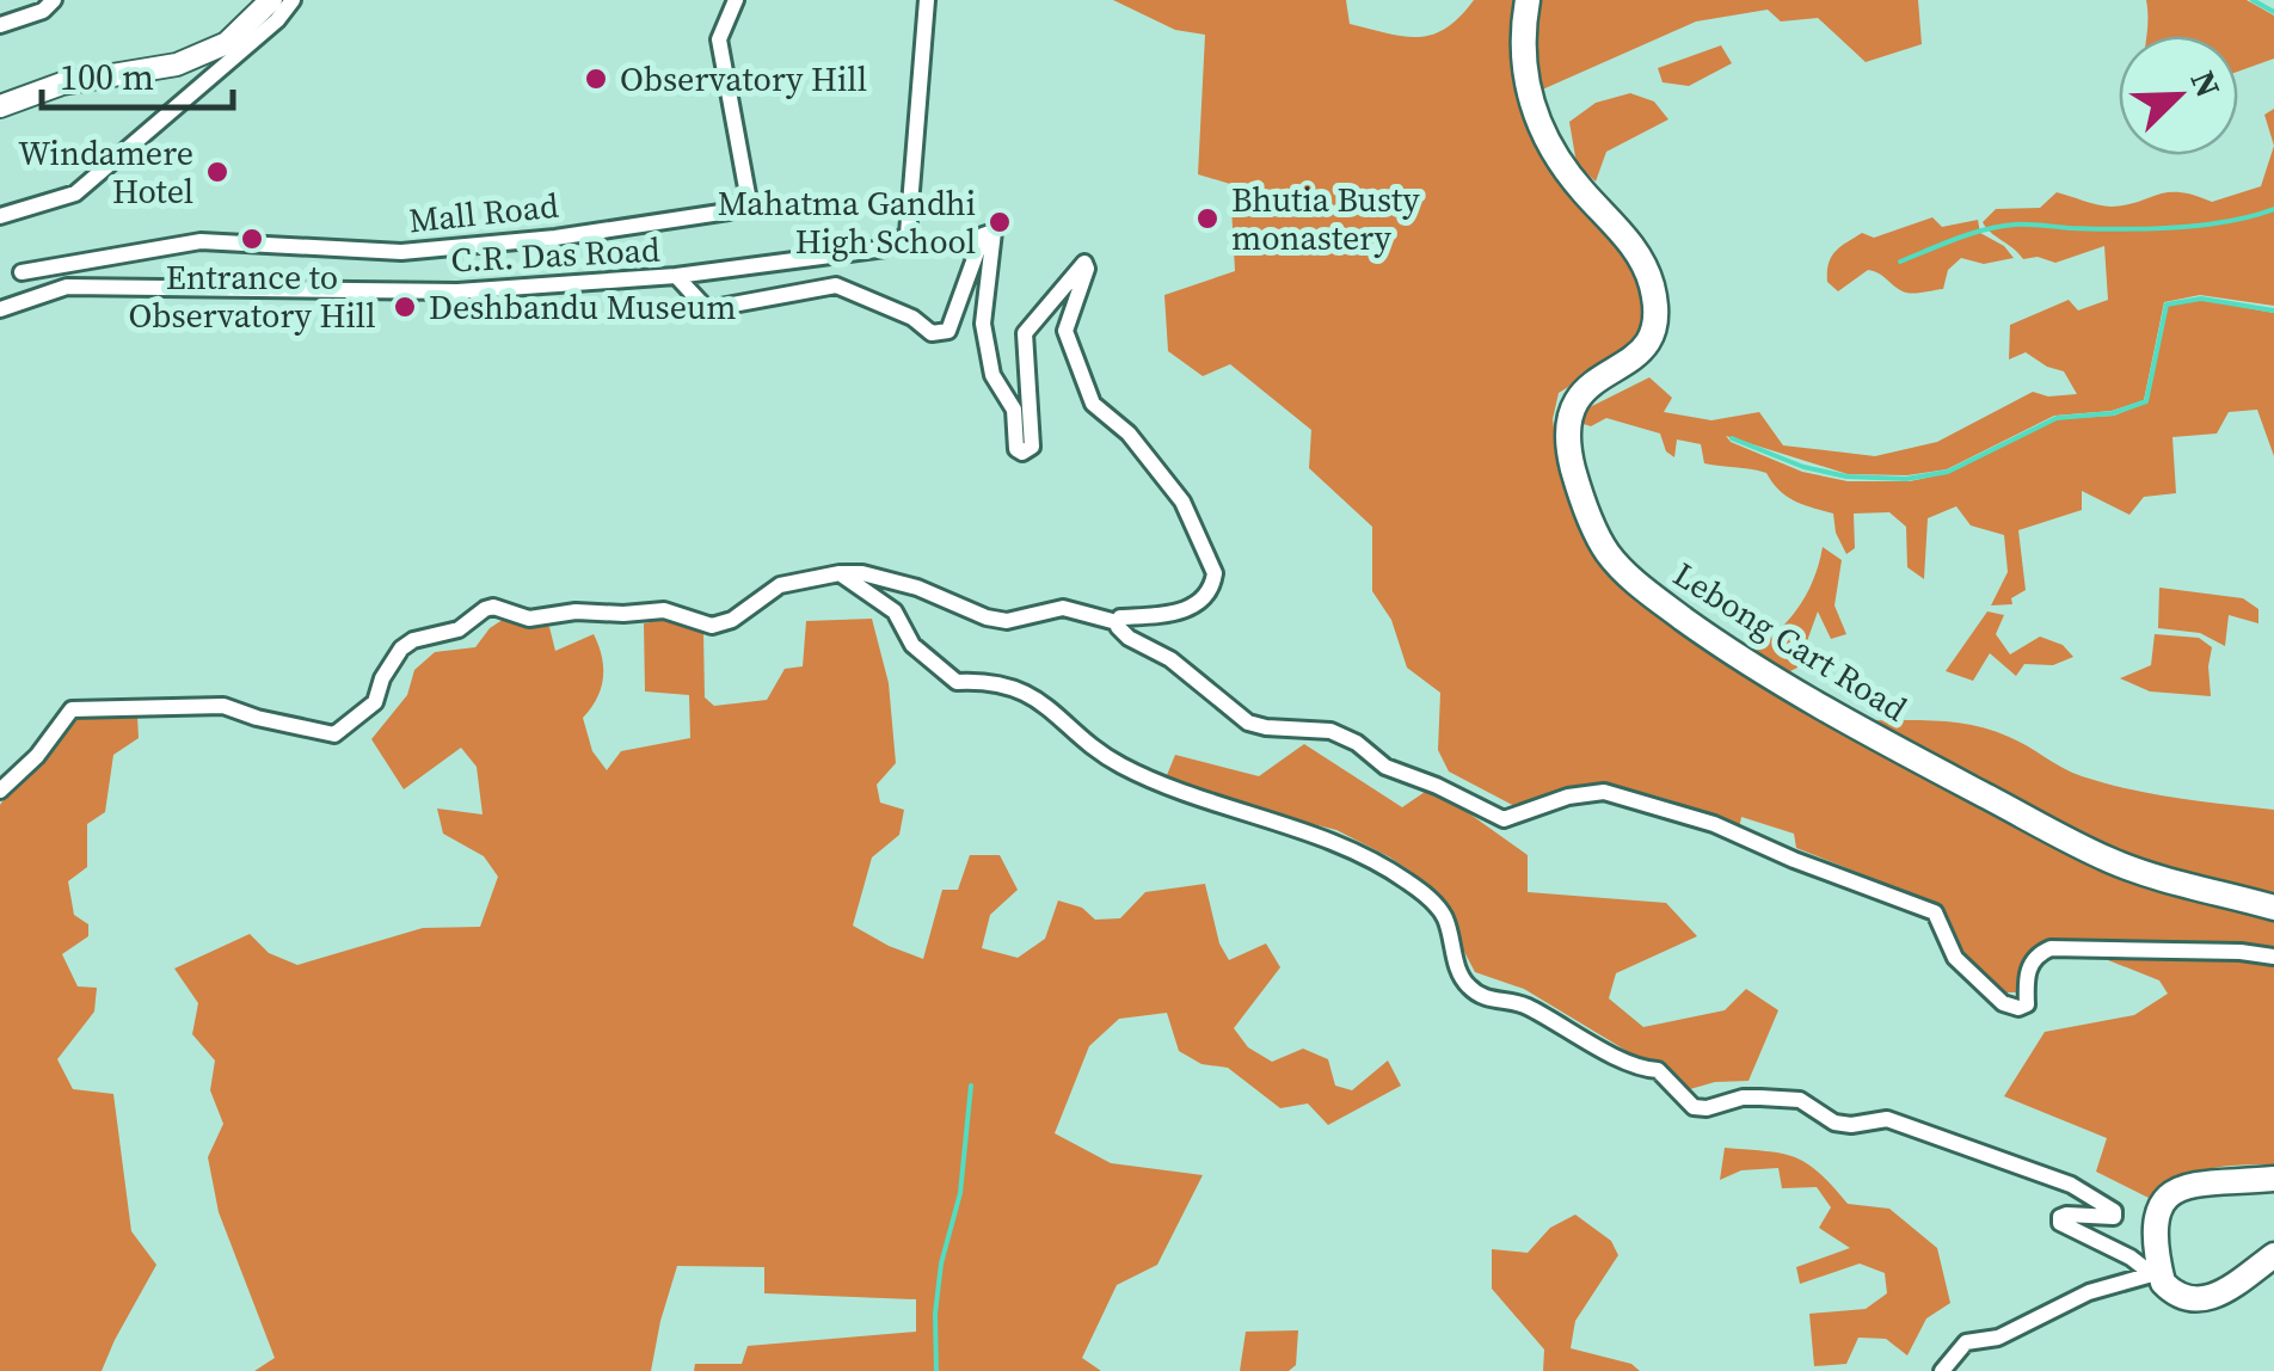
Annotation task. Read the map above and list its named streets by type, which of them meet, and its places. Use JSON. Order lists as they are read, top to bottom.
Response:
{
  "streets": {
    "highway": ["Lebong Cart Road"],
    "street": ["Mall Road", "C.R. Das Road"]
  },
  "places": [
    "Observatory Hill",
    "Windamere Hotel",
    "Bhutia Busty monastery",
    "Mahatma Gandhi High School",
    "Entrance to Observatory Hill",
    "Deshbandu Museum"
  ],
  "scale_bar": "100 m",
  "north": "top right"
}
